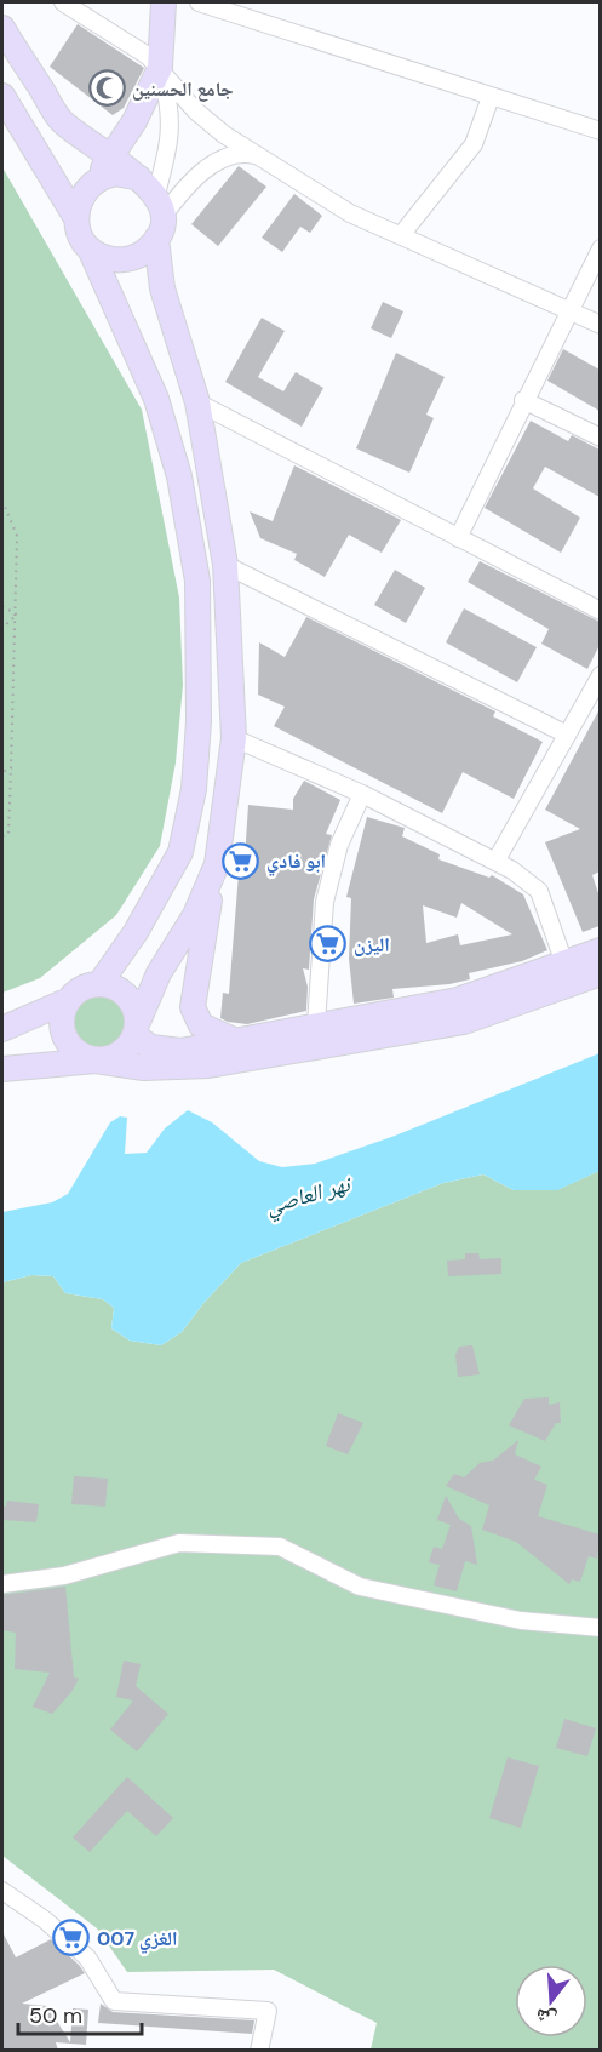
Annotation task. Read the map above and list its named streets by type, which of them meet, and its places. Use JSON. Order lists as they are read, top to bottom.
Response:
{
  "water": ["نهر العاصي"],
  "places": {
    "mosque": ["جامع الحسنين"],
    "supermarket": ["ابو فادي", "اليزن", "الغزي 007"]
  },
  "scale_bar": "50 m",
  "north": "bottom"
}
